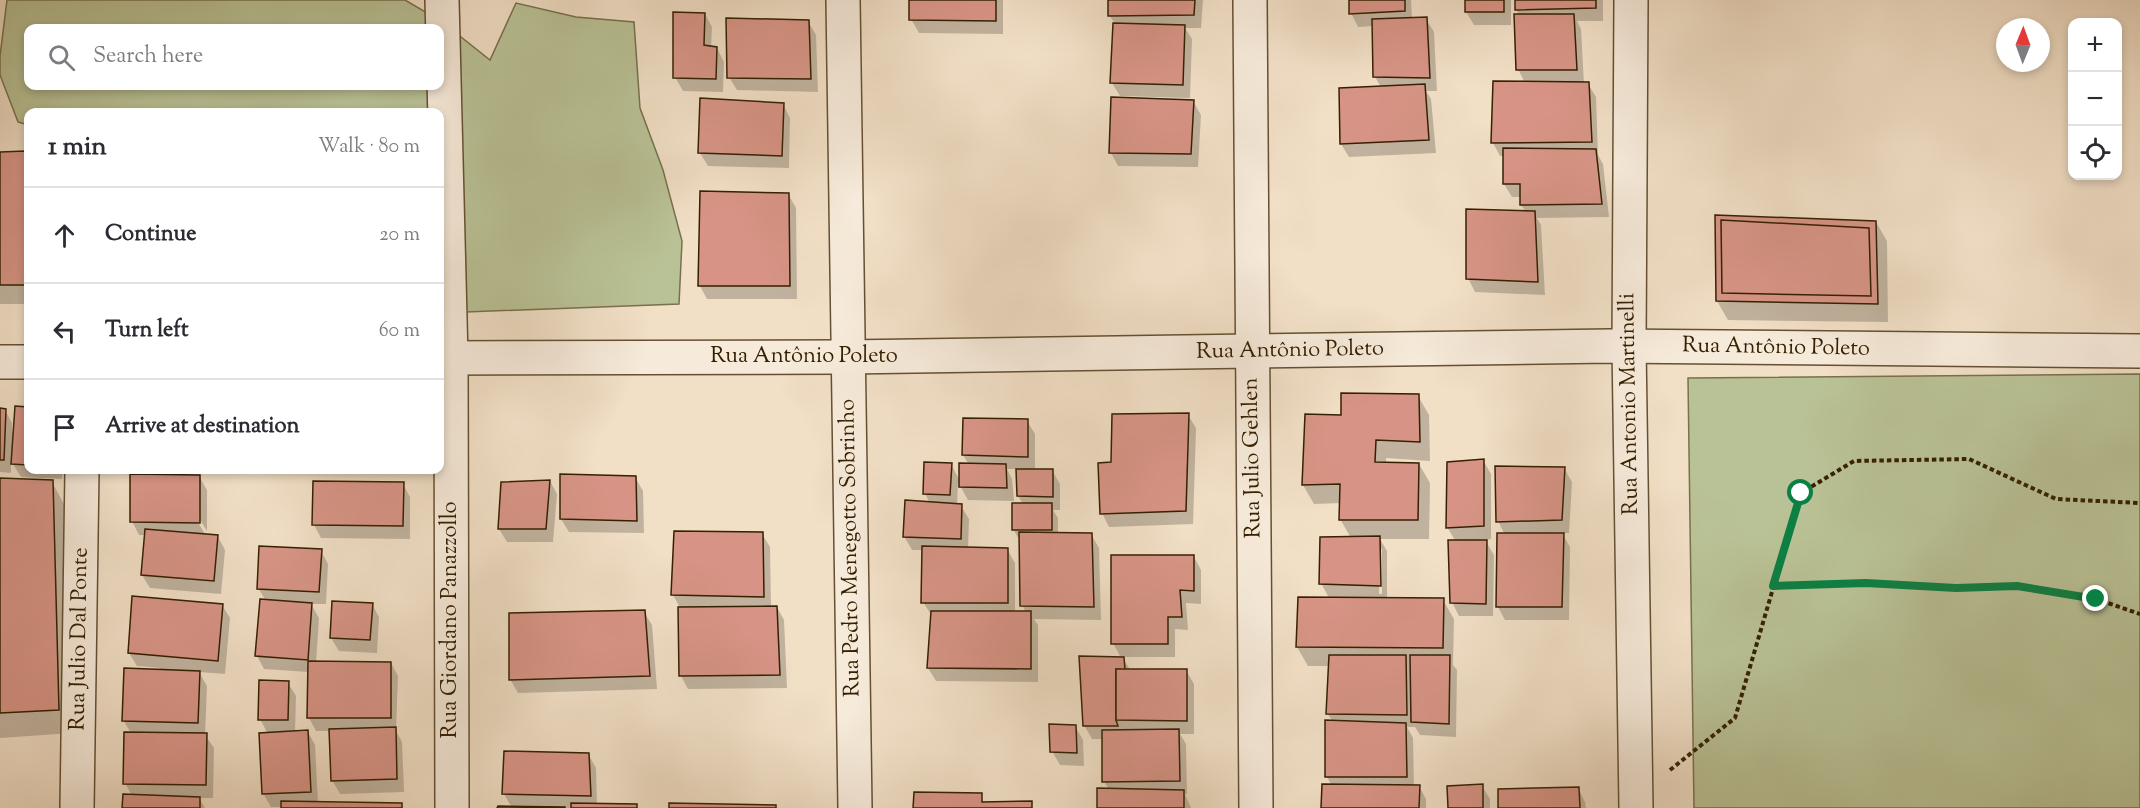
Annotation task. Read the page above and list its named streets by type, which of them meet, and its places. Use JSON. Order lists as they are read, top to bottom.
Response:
{
  "streets": {
    "street": [
      "Rua Antônio Poleto",
      "Rua Antonio Martinelli",
      "Rua Julio Gehlen",
      "Rua Pedro Menegotto Sobrinho",
      "Rua Giordano Panazzollo",
      "Rua Julio Dal Ponte"
    ]
  },
  "crossings": [
    ["Rua Antônio Poleto", "Rua Antonio Martinelli"],
    ["Rua Antônio Poleto", "Rua Julio Gehlen"],
    ["Rua Antônio Poleto", "Rua Pedro Menegotto Sobrinho"],
    ["Rua Antônio Poleto", "Rua Giordano Panazzollo"]
  ],
  "north": "top",
  "page": {
    "map_buttons": ["+", "−"],
    "search": "Search here",
    "heading": ["1 min", "Walk · 80 m"],
    "list": [
      ["Continue", "20 m"],
      ["Turn left", "60 m"],
      "Arrive at destination"
    ]
  }
}
